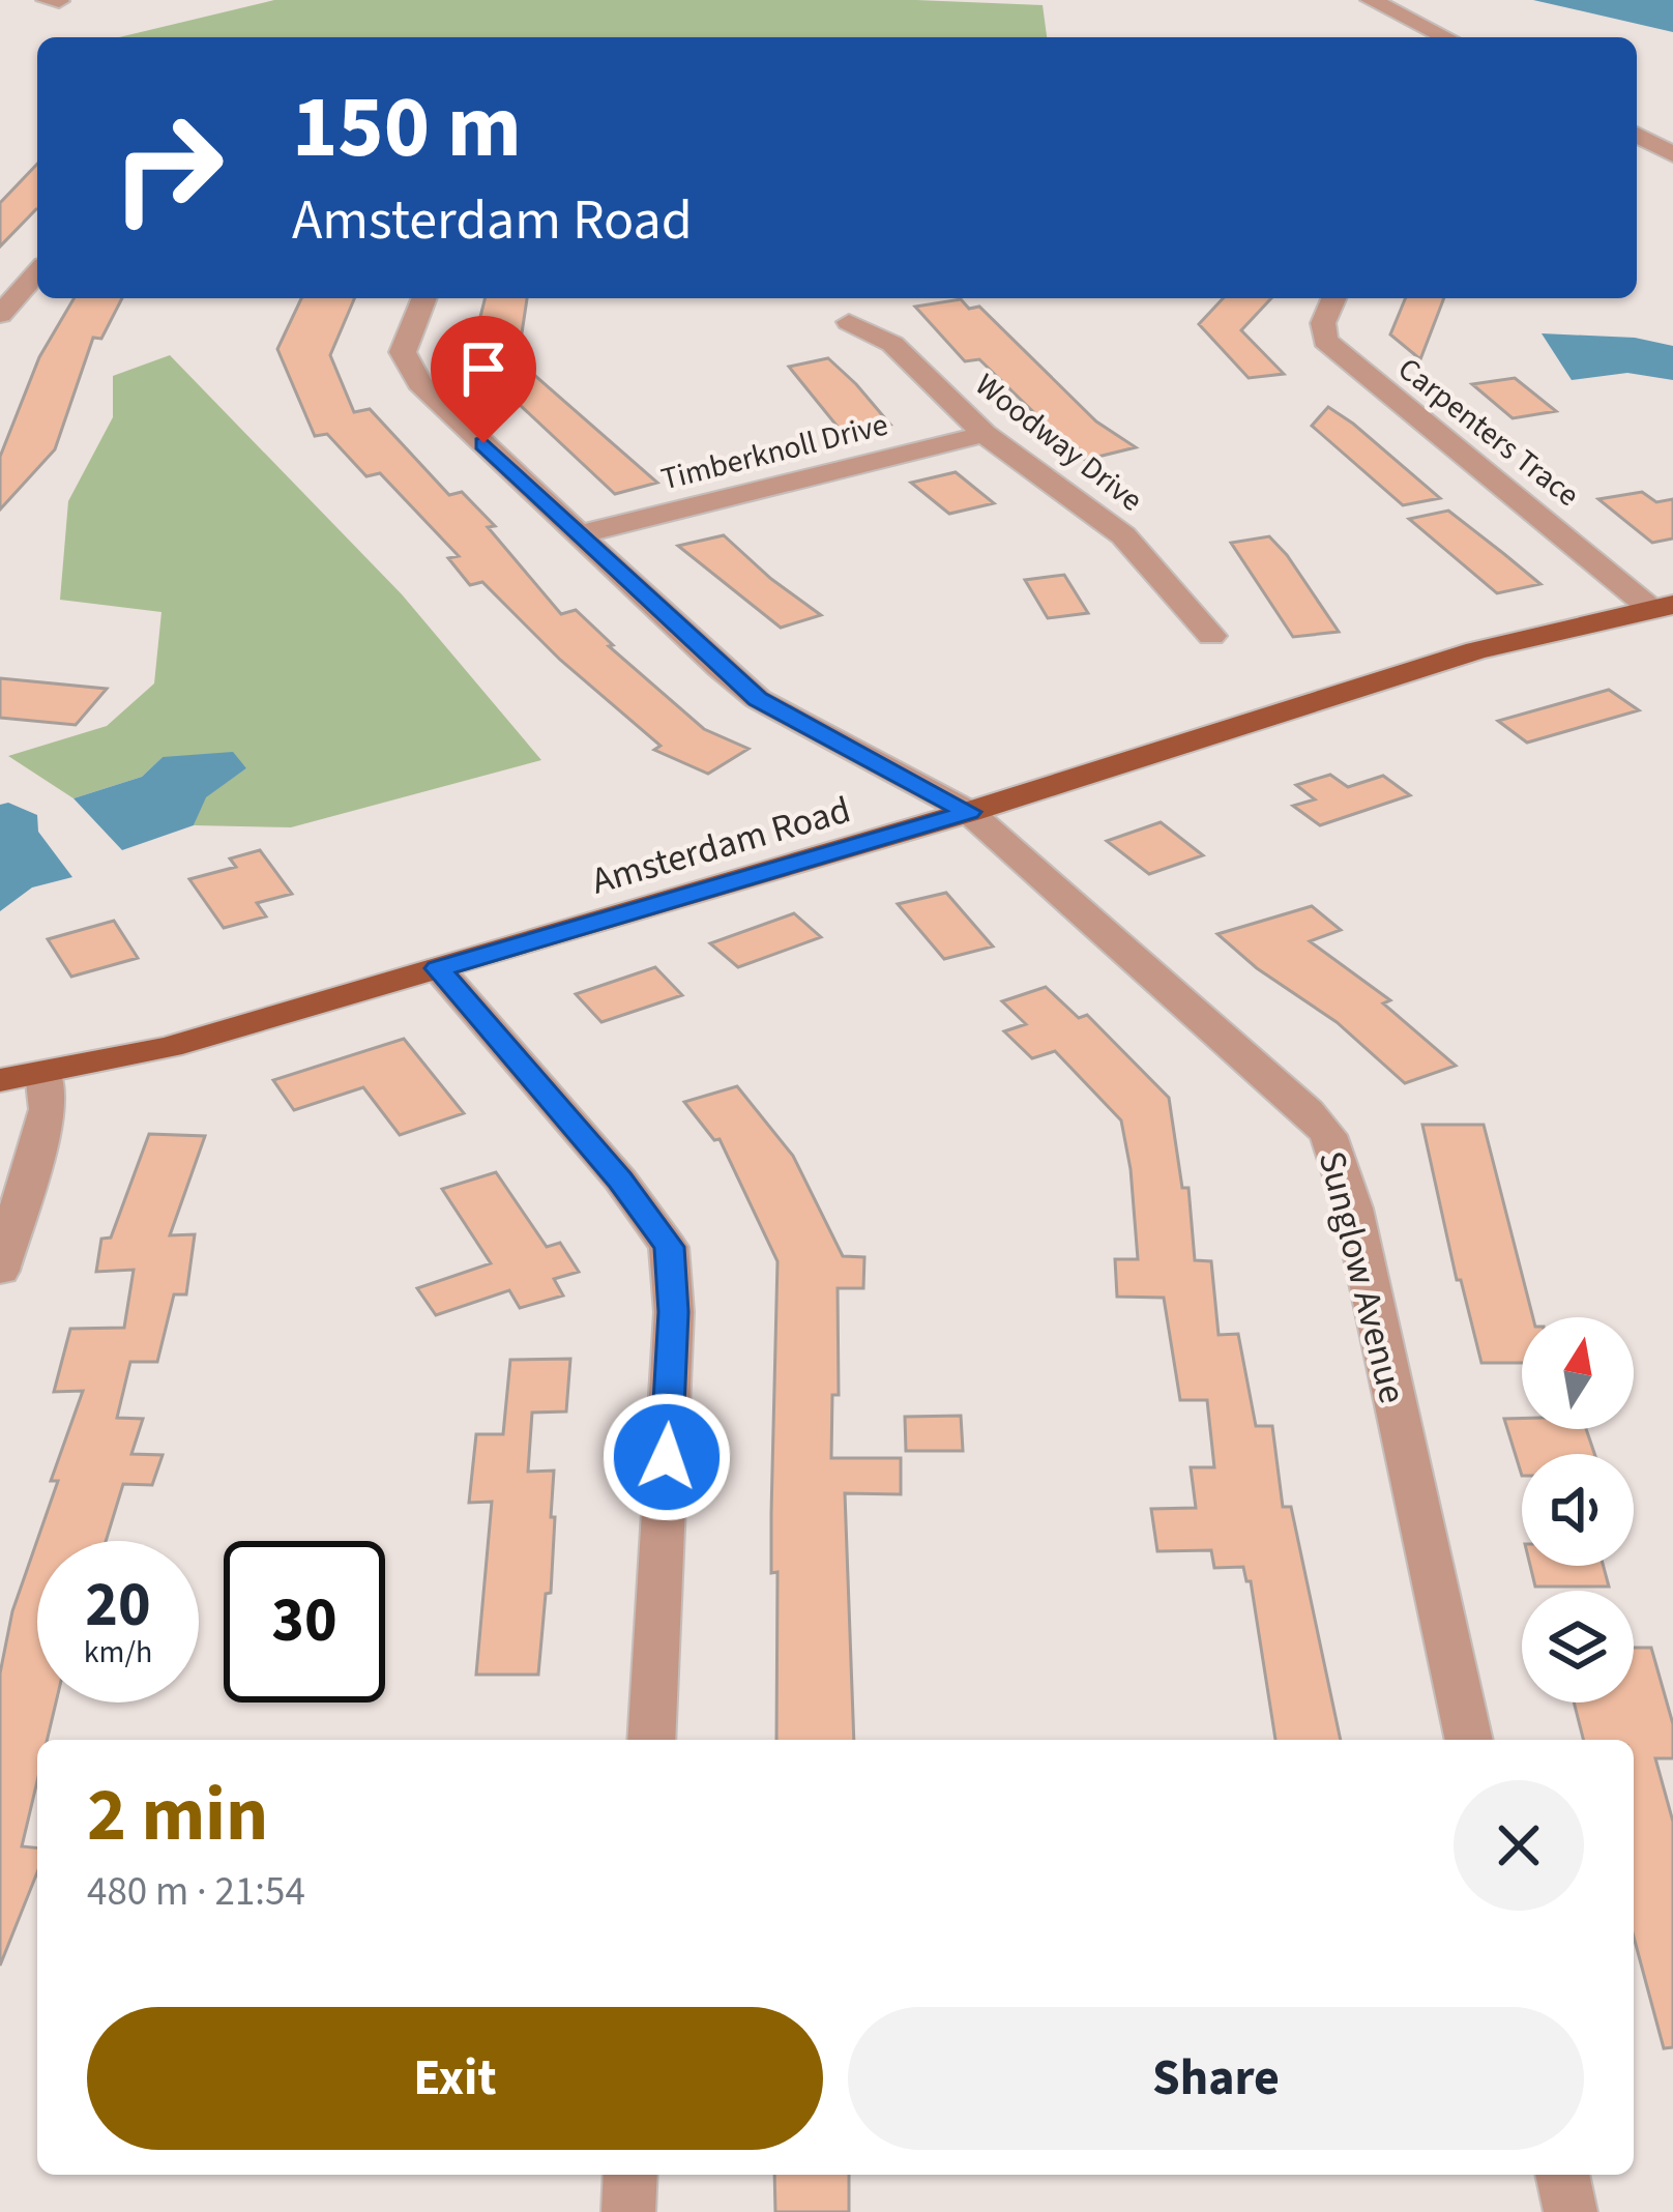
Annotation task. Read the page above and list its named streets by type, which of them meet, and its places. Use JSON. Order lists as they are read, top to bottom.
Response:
{
  "streets": {
    "main road": ["Amsterdam Road"],
    "street": [
      "Carpenters Trace",
      "Woodway Drive",
      "Timberknoll Drive",
      "Sunglow Avenue"
    ]
  },
  "crossings": [
    ["Carpenters Trace", "Amsterdam Road"],
    ["Woodway Drive", "Timberknoll Drive"],
    ["Timberknoll Drive", "Sunglow Avenue"],
    ["Amsterdam Road", "Sunglow Avenue"]
  ],
  "north": "top",
  "page": {
    "turn": ["150 m", "Amsterdam Road"],
    "speed": "20 km/h",
    "limit": "30",
    "heading": ["2 min", "480 m · 21:54"],
    "buttons": ["Exit", "Share"]
  }
}
